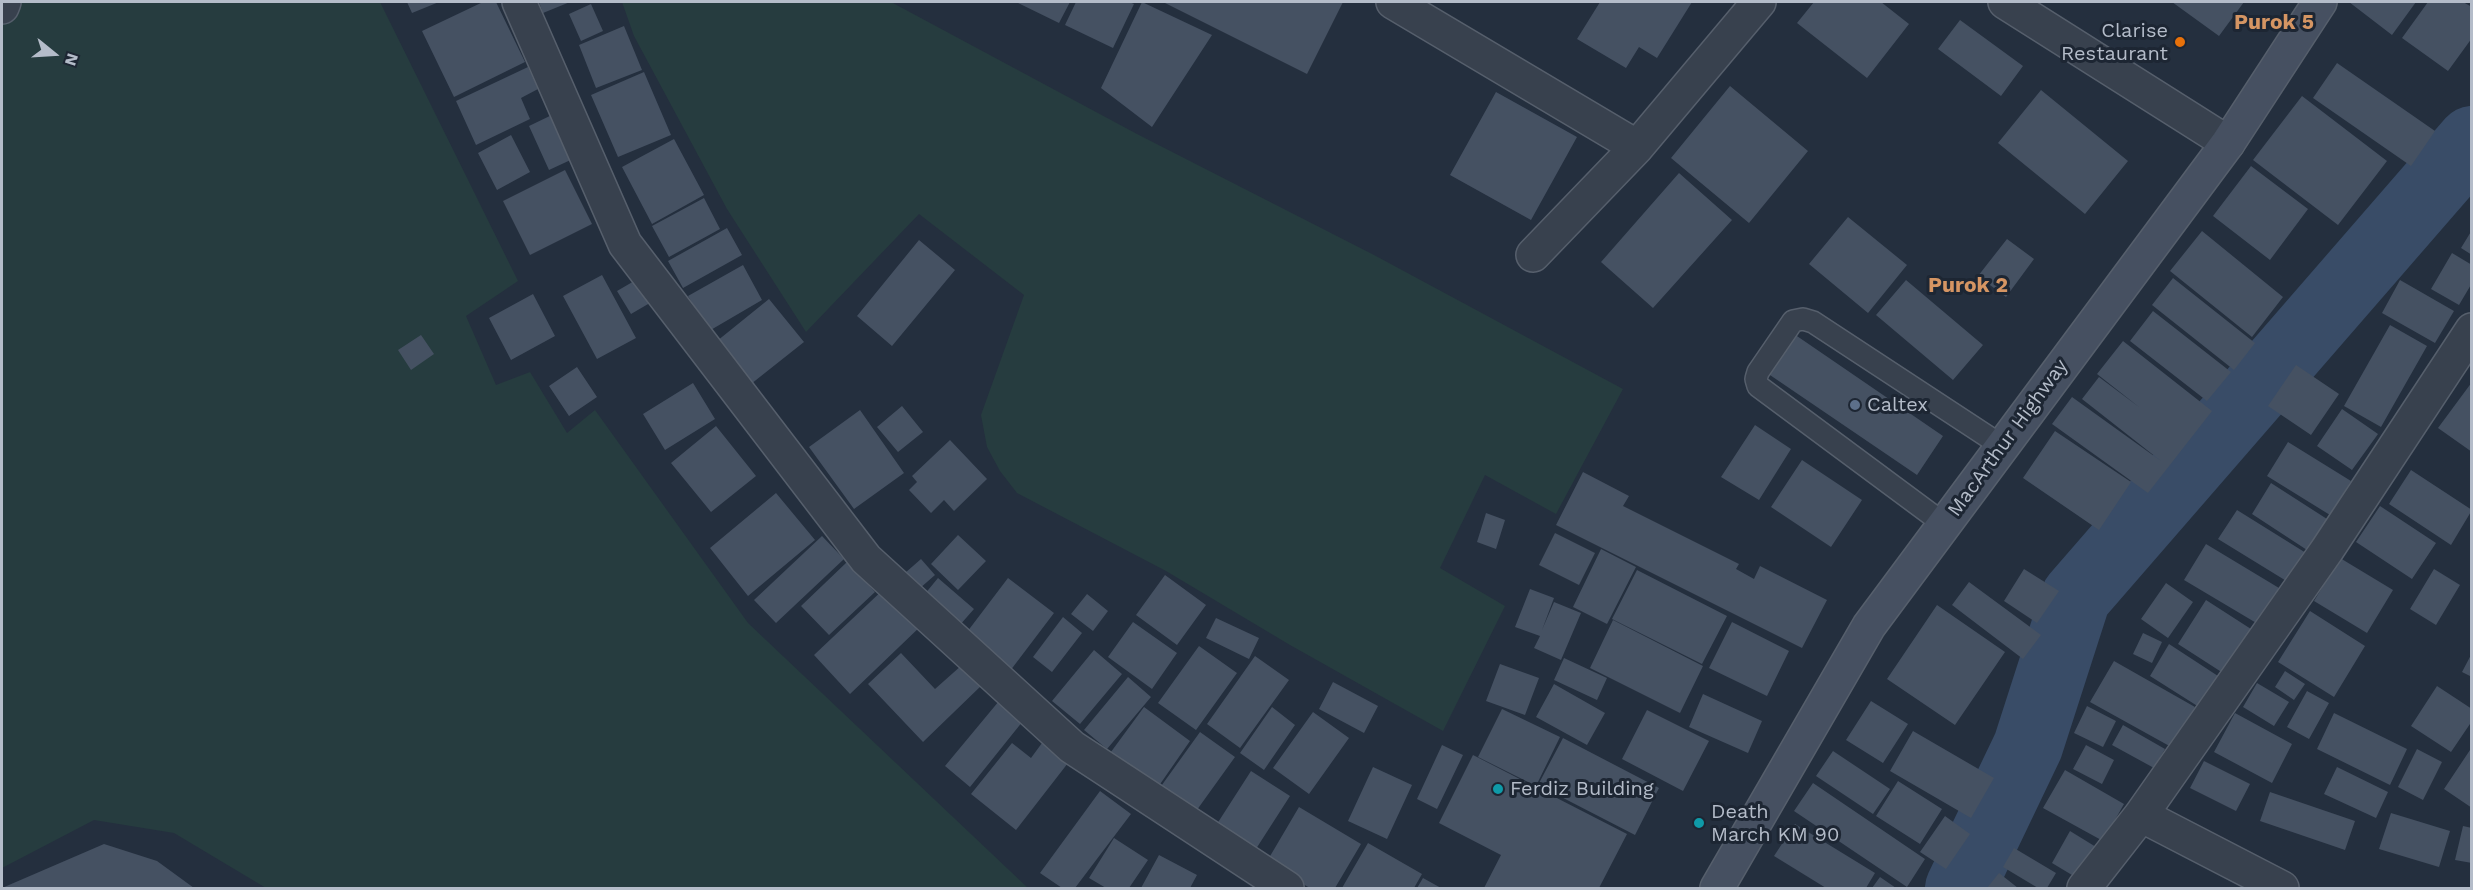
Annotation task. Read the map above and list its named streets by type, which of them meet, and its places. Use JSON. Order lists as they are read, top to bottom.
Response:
{
  "streets": {
    "main road": ["MacArthur Highway"]
  },
  "districts": ["Purok 5", "Purok 2"],
  "places": [
    "Clarise Restaurant",
    "Caltex",
    "Ferdiz Building",
    "Death March KM 90"
  ],
  "north": "right"
}
